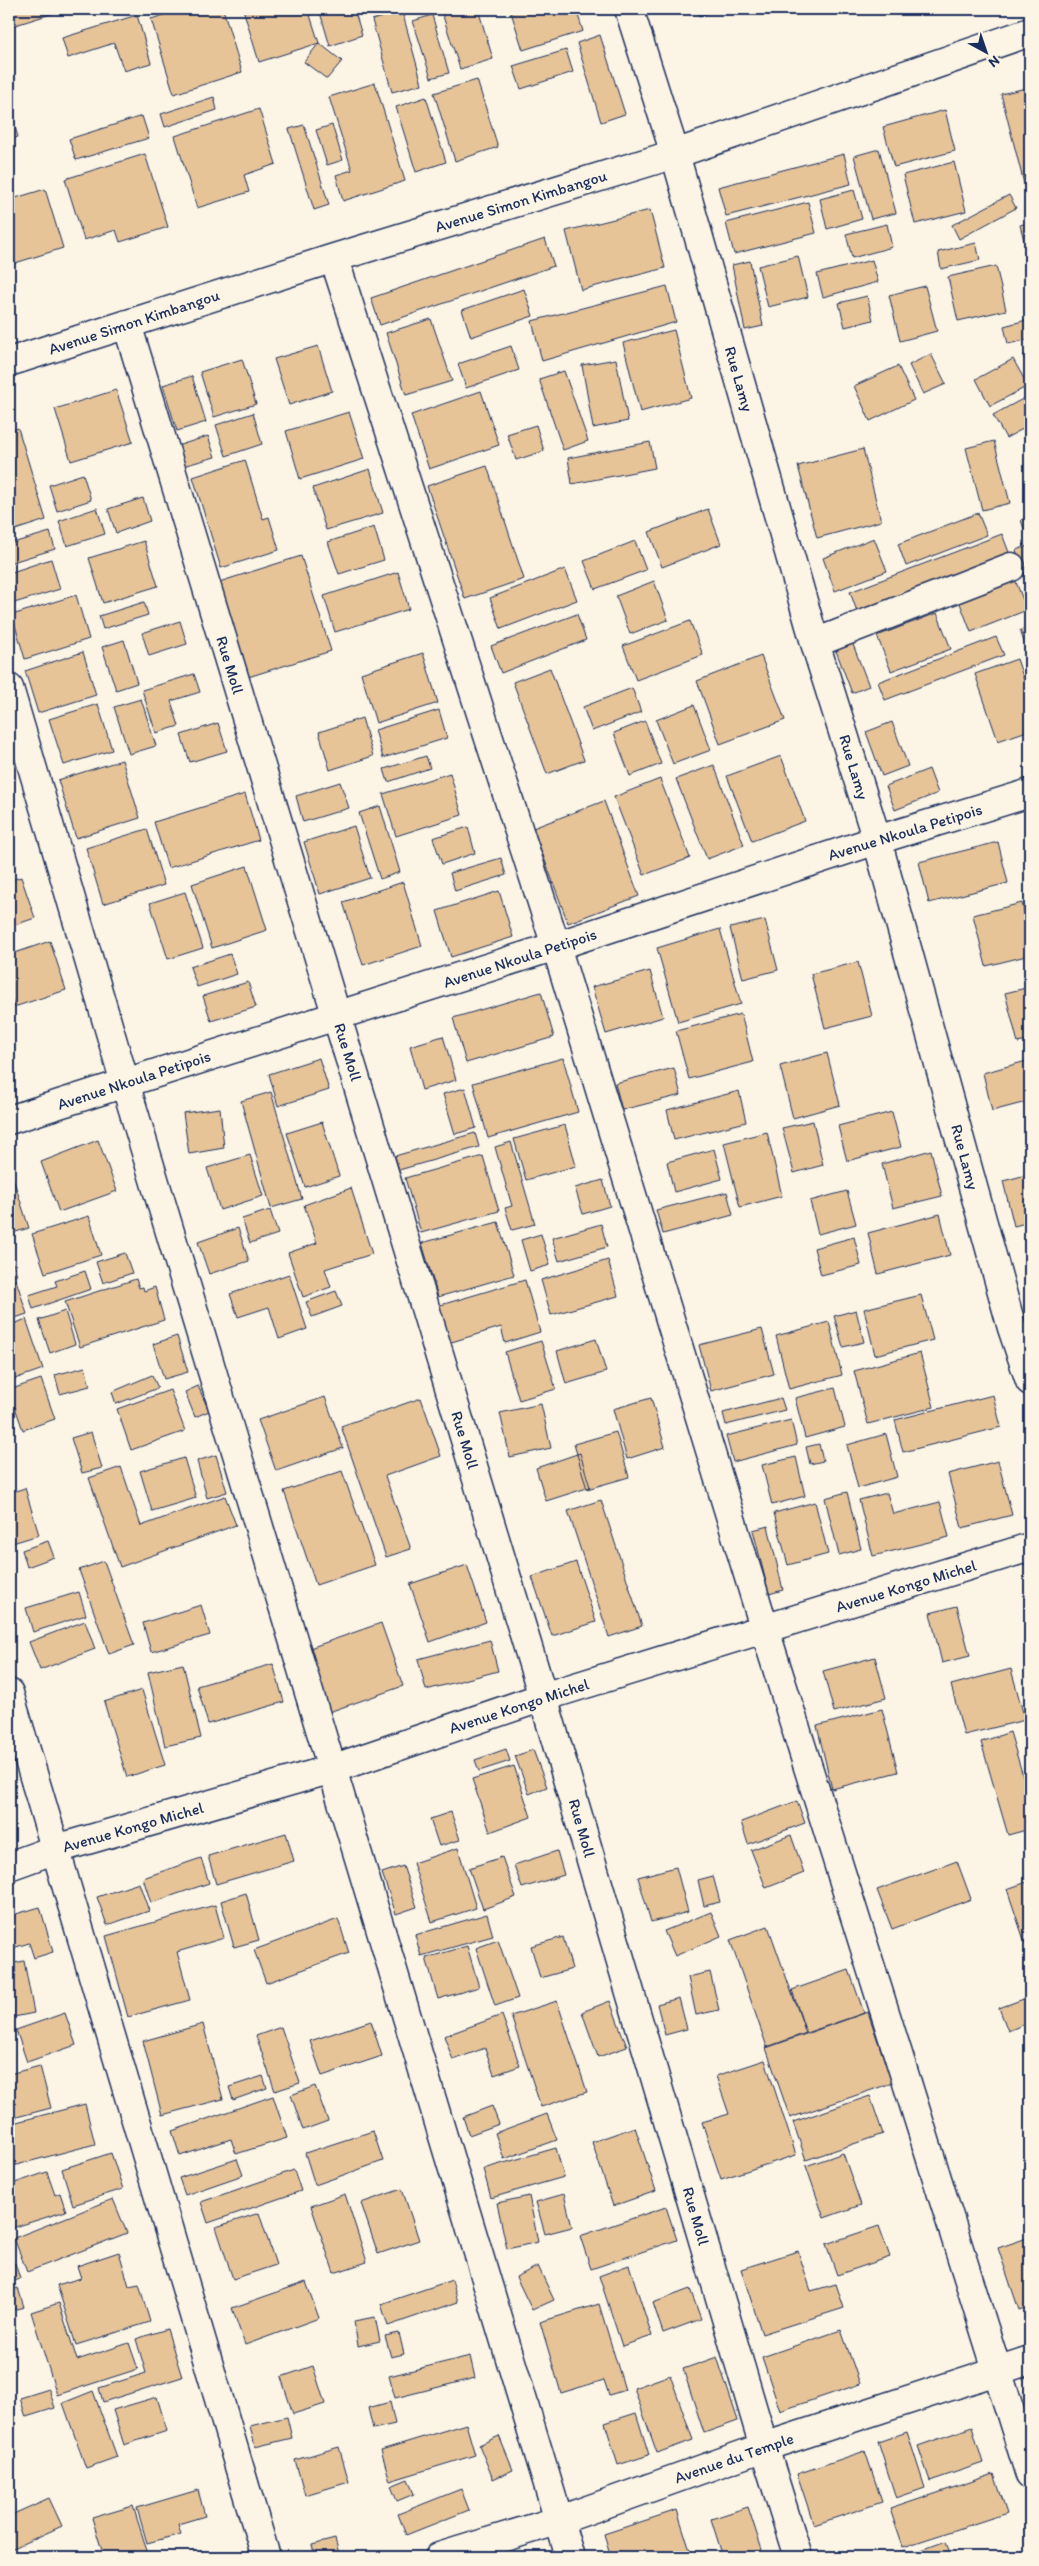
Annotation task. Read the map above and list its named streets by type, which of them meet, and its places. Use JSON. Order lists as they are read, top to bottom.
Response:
{
  "streets": {
    "street": [
      "Avenue Simon Kimbangou",
      "Rue Lamy",
      "Rue Moll",
      "Avenue Nkoula Petipois",
      "Avenue Kongo Michel",
      "Avenue du Temple"
    ]
  },
  "crossings": [
    ["Avenue Simon Kimbangou", "Rue Lamy"],
    ["Avenue Simon Kimbangou", "Rue Moll"],
    ["Rue Lamy", "Avenue Nkoula Petipois"],
    ["Rue Moll", "Avenue Nkoula Petipois"],
    ["Rue Moll", "Avenue Kongo Michel"],
    ["Rue Moll", "Avenue du Temple"]
  ],
  "north": "bottom right"
}
